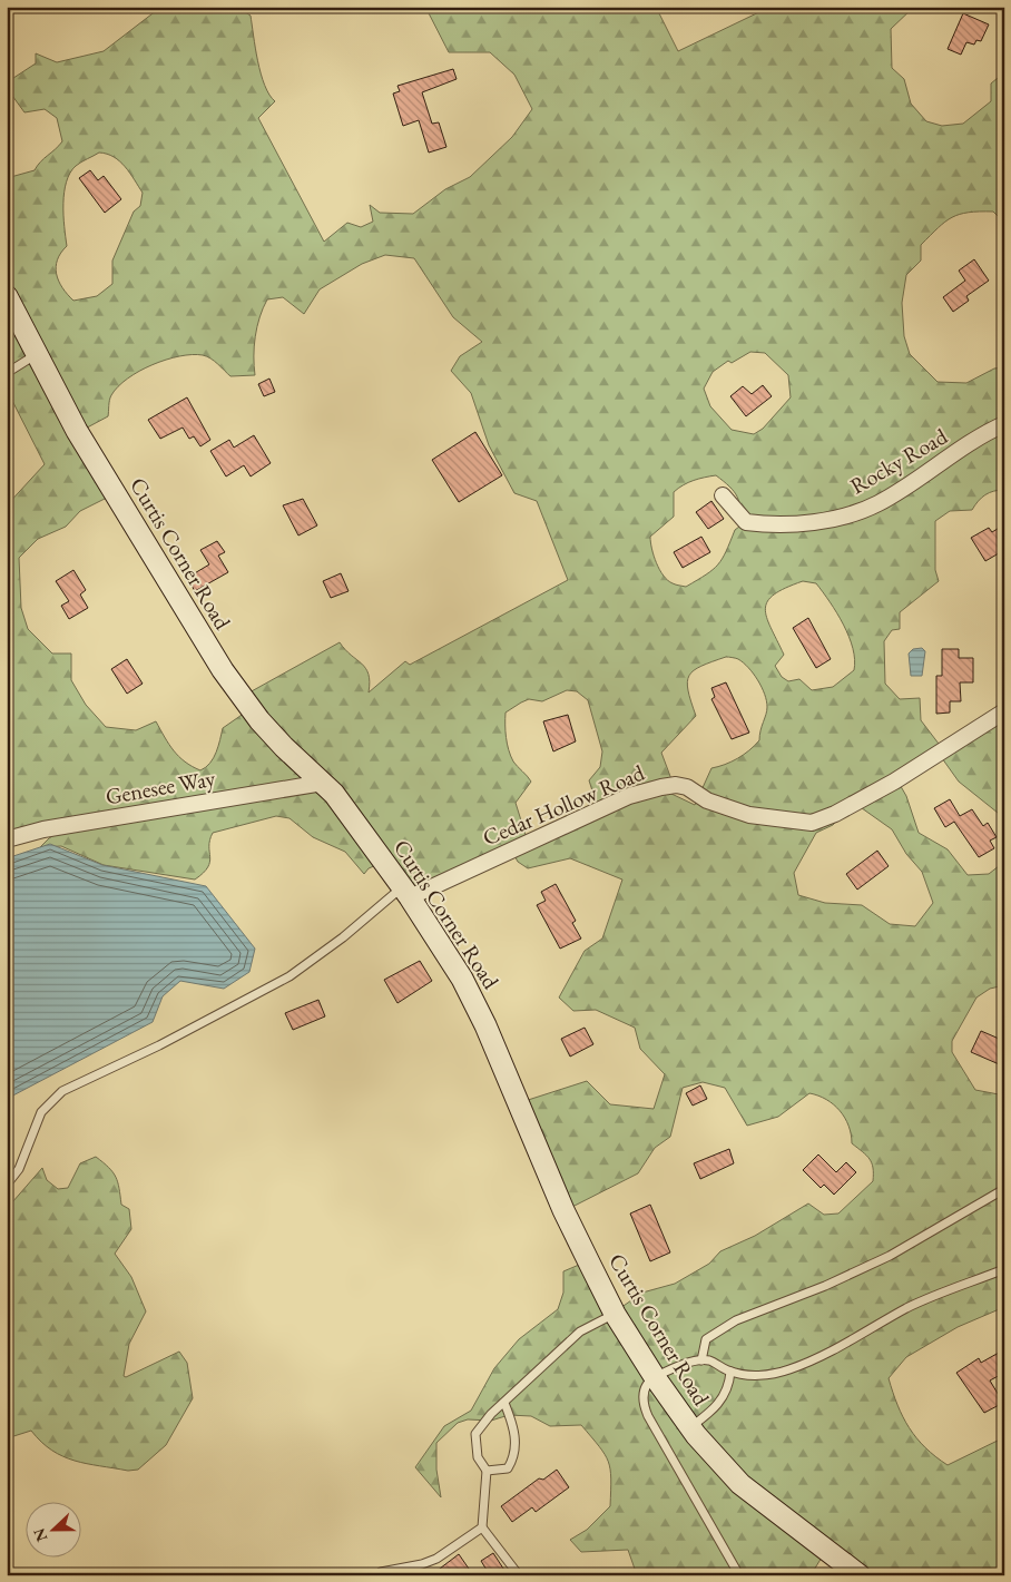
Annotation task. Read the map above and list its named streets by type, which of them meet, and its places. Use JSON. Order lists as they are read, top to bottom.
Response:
{
  "streets": {
    "street": [
      "Rocky Road",
      "Curtis Corner Road",
      "Genesee Way",
      "Cedar Hollow Road"
    ]
  },
  "crossings": [
    ["Curtis Corner Road", "Genesee Way"],
    ["Curtis Corner Road", "Cedar Hollow Road"]
  ],
  "north": "left"
}
